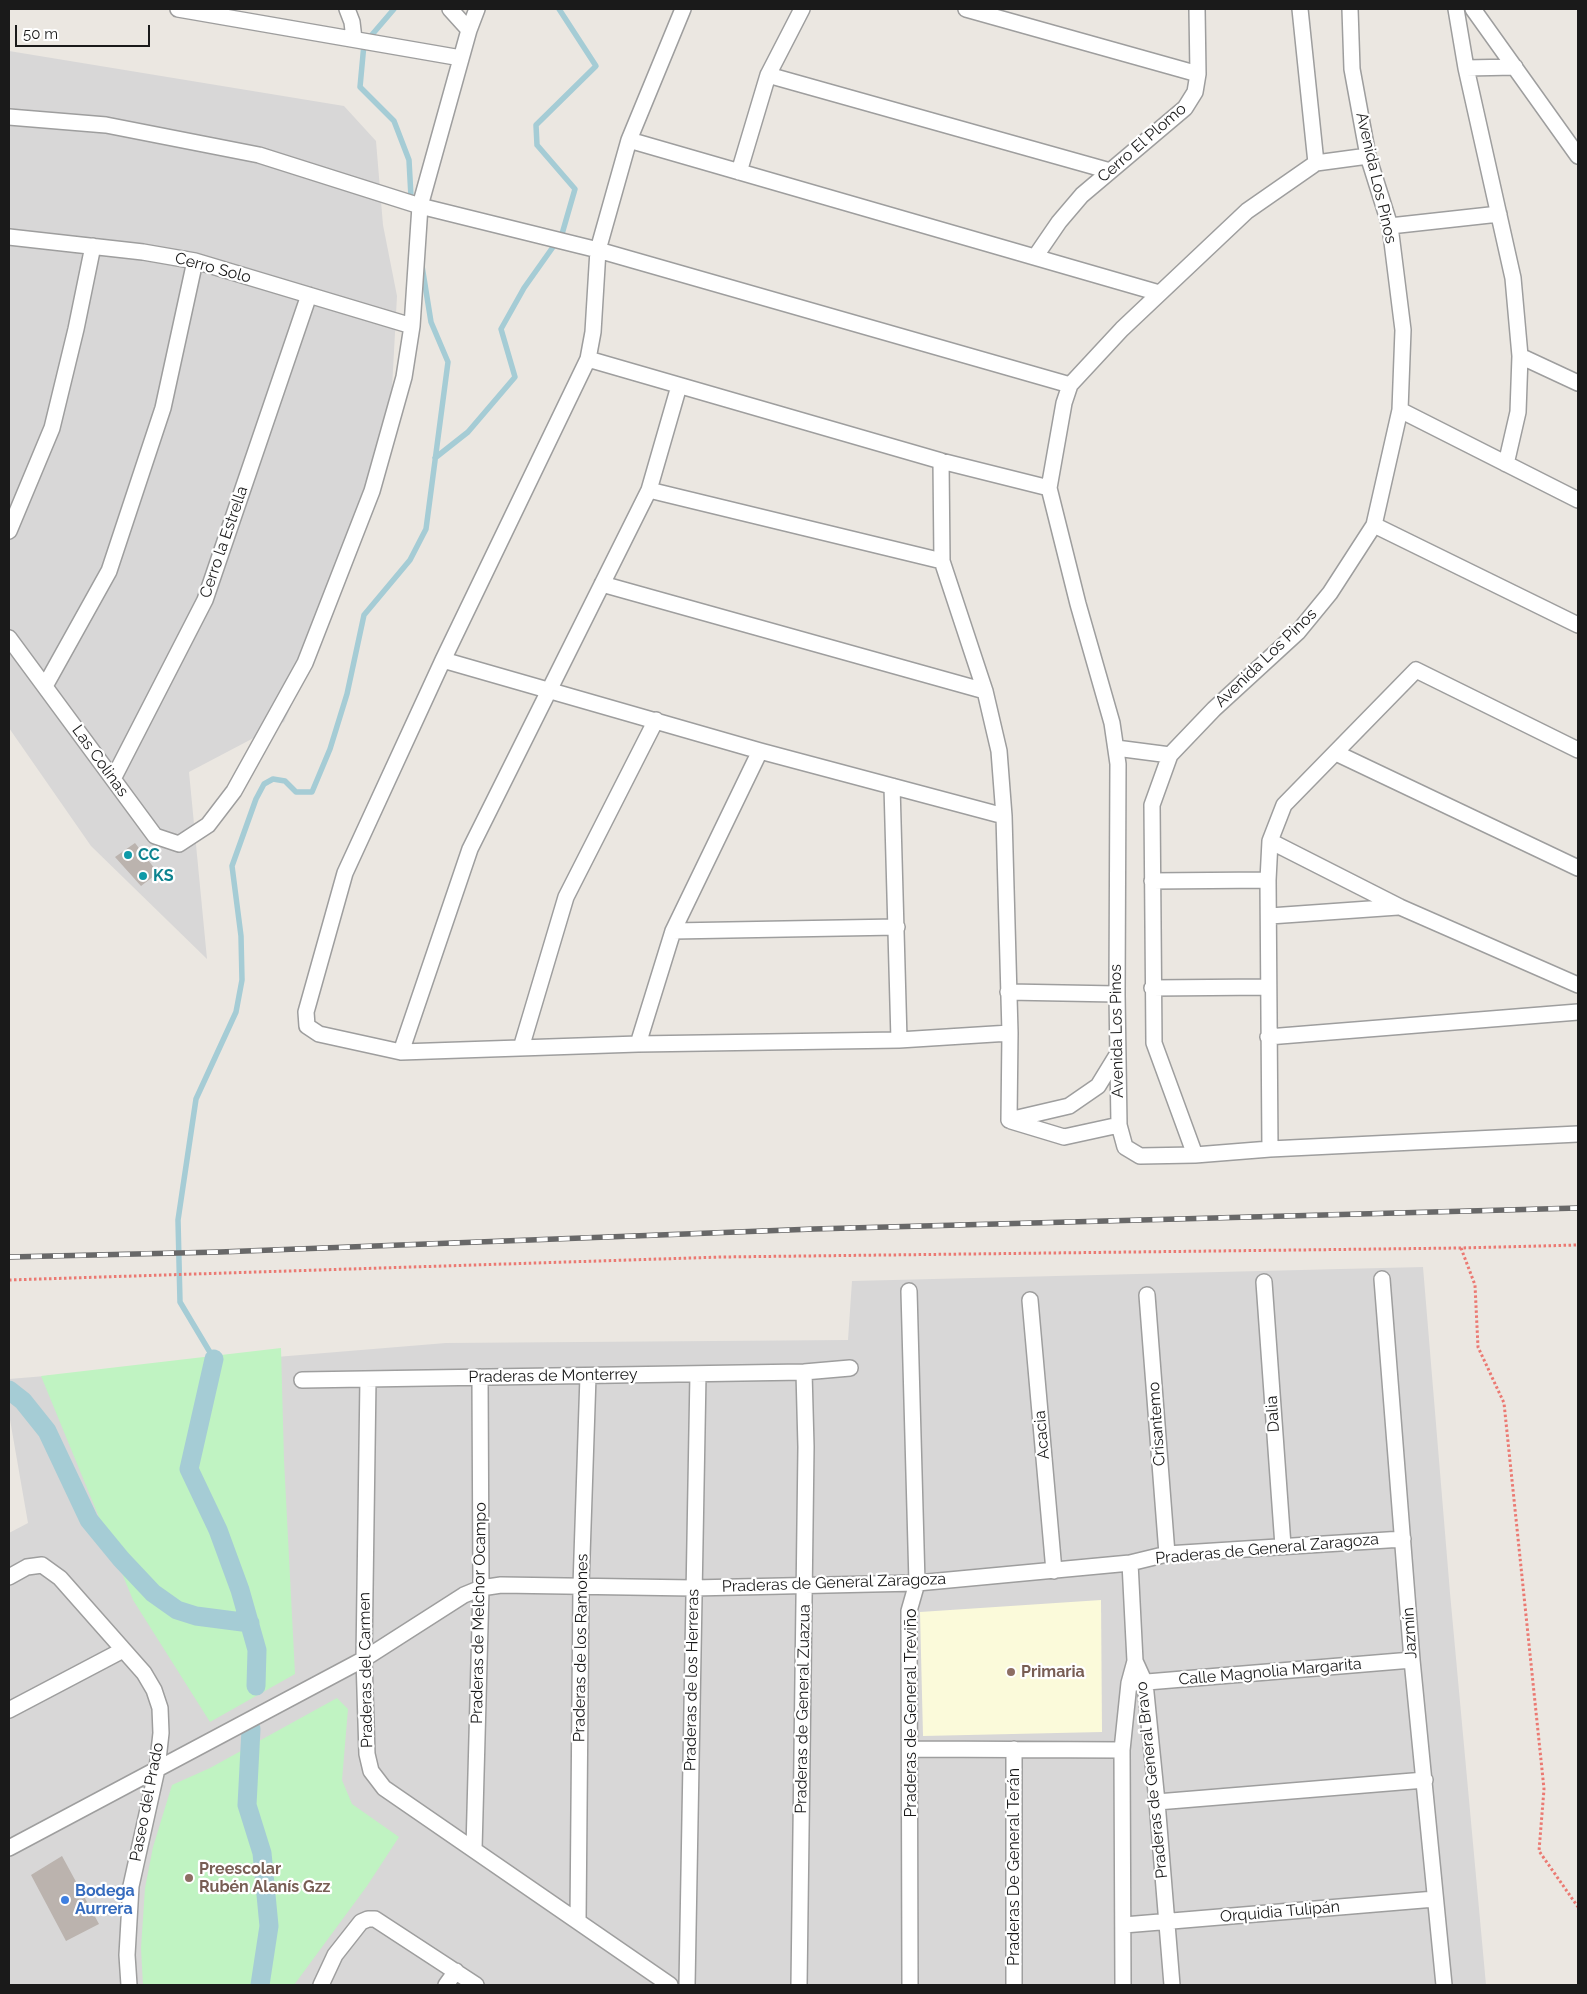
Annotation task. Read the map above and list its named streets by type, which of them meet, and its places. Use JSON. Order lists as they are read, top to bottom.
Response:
{
  "streets": {
    "street": [
      "Cerro El Plomo",
      "Avenida Los Pinos",
      "Cerro Solo",
      "Cerro la Estrella",
      "Las Colinas",
      "Praderas de Monterrey",
      "Dalia",
      "Crisantemo",
      "Acacia",
      "Praderas de General Zaragoza",
      "Praderas de Melchor Ocampo",
      "Jazmín",
      "Praderas de los Ramones",
      "Praderas del Carmen",
      "Calle Magnolia Margarita",
      "Praderas de los Herreras",
      "Praderas de General Zuazua",
      "Praderas de General Treviño",
      "Praderas de General Bravo",
      "Paseo del Prado",
      "Praderas De General Terán",
      "Orquidia Tulipán"
    ]
  },
  "crossings": [
    ["Cerro Solo", "Cerro la Estrella"],
    ["Cerro Solo", "Las Colinas"],
    ["Cerro la Estrella", "Las Colinas"],
    ["Praderas de Monterrey", "Praderas de Melchor Ocampo"],
    ["Praderas de Monterrey", "Praderas de los Ramones"],
    ["Praderas de Monterrey", "Praderas del Carmen"],
    ["Praderas de Monterrey", "Praderas de los Herreras"],
    ["Praderas de Monterrey", "Praderas de General Zuazua"],
    ["Dalia", "Praderas de General Zaragoza"],
    ["Crisantemo", "Praderas de General Zaragoza"],
    ["Acacia", "Praderas de General Zaragoza"],
    ["Praderas de General Zaragoza", "Praderas de Melchor Ocampo"],
    ["Praderas de General Zaragoza", "Jazmín"],
    ["Praderas de General Zaragoza", "Praderas de los Ramones"],
    ["Praderas de General Zaragoza", "Praderas del Carmen"],
    ["Praderas de General Zaragoza", "Praderas de los Herreras"],
    ["Praderas de General Zaragoza", "Praderas de General Zuazua"],
    ["Praderas de General Zaragoza", "Praderas de General Treviño"],
    ["Praderas de General Zaragoza", "Paseo del Prado"],
    ["Praderas de Melchor Ocampo", "Praderas del Carmen"],
    ["Jazmín", "Calle Magnolia Margarita"],
    ["Jazmín", "Orquidia Tulipán"],
    ["Praderas de los Ramones", "Praderas del Carmen"],
    ["Calle Magnolia Margarita", "Praderas de General Bravo"],
    ["Praderas de General Bravo", "Orquidia Tulipán"]
  ],
  "places": [
    "CC",
    "KS",
    "Primaria",
    "Preescolar Rubén Alanís Gzz",
    "Bodega Aurrera"
  ],
  "scale_bar": "50 m"
}
